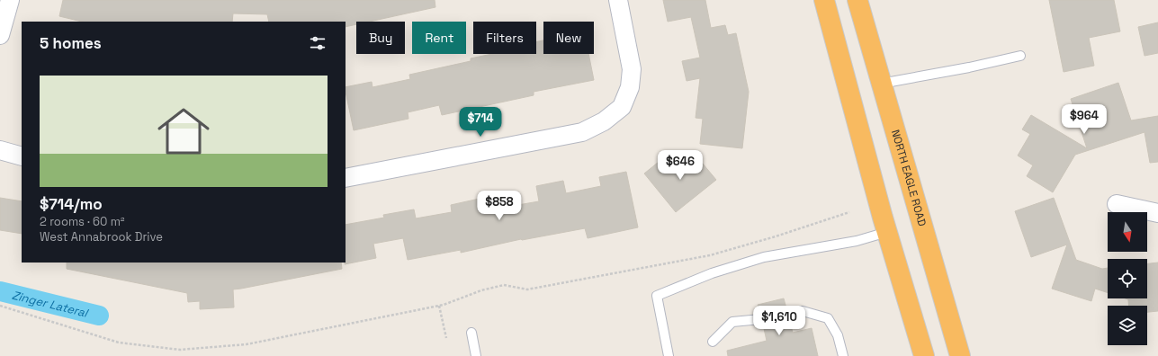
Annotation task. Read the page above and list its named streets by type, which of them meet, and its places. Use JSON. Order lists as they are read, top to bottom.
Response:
{
  "streets": {
    "highway": ["NORTH EAGLE ROAD"]
  },
  "water": ["Zinger Lateral"],
  "north": "bottom",
  "page": {
    "chip": [
      "Buy",
      "Rent",
      "Filters",
      "New"
    ],
    "heading": "5 homes",
    "list": [
      {
        "name": "$714/mo",
        "note": "2 rooms · 60 m² · West Annabrook Drive"
      }
    ],
    "price": [
      "$964",
      "$714",
      "$646",
      "$858",
      "$1,610"
    ]
  }
}
